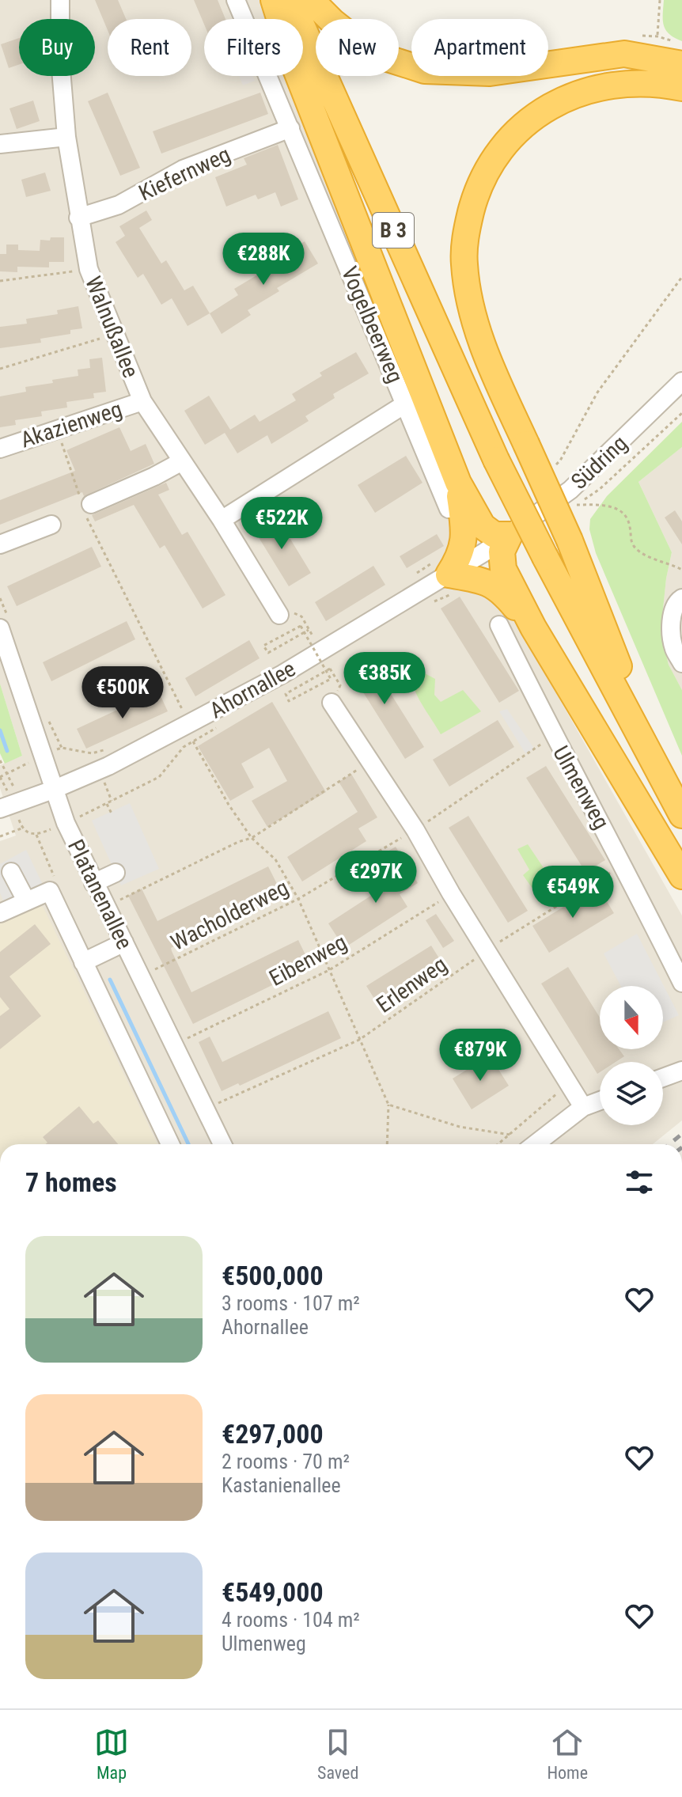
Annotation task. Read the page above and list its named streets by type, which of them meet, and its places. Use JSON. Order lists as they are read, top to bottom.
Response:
{
  "streets": {
    "highway": ["B 3"],
    "street": [
      "Kiefernweg",
      "Vogelbeerweg",
      "Walnußallee",
      "Akazienweg",
      "Südring",
      "Ahornallee",
      "Ulmenweg",
      "Platanenallee"
    ],
    "path": ["Wacholderweg", "Eibenweg", "Erlenweg"]
  },
  "crossings": [
    ["Kiefernweg", "Vogelbeerweg"],
    ["Kiefernweg", "Walnußallee"],
    ["Walnußallee", "Akazienweg"],
    ["Südring", "Ahornallee"],
    ["Ahornallee", "Platanenallee"],
    ["Ulmenweg", "Wacholderweg"],
    ["Ulmenweg", "Erlenweg"],
    ["Platanenallee", "Wacholderweg"],
    ["Platanenallee", "Eibenweg"],
    ["Platanenallee", "Erlenweg"]
  ],
  "north": "bottom",
  "page": {
    "chip": [
      "Buy",
      "Rent",
      "Filters",
      "New",
      "Apartment"
    ],
    "price": [
      "€288K",
      "€522K",
      "€385K",
      "€500K",
      "€297K",
      "€549K",
      "€879K"
    ],
    "heading": "7 homes",
    "list": [
      {
        "name": "€500,000",
        "note": "3 rooms · 107 m² · Ahornallee"
      },
      {
        "name": "€297,000",
        "note": "2 rooms · 70 m² · Kastanienallee"
      },
      {
        "name": "€549,000",
        "note": "4 rooms · 104 m² · Ulmenweg"
      }
    ],
    "tabs": ["Map", "Saved", "Home"]
  }
}
